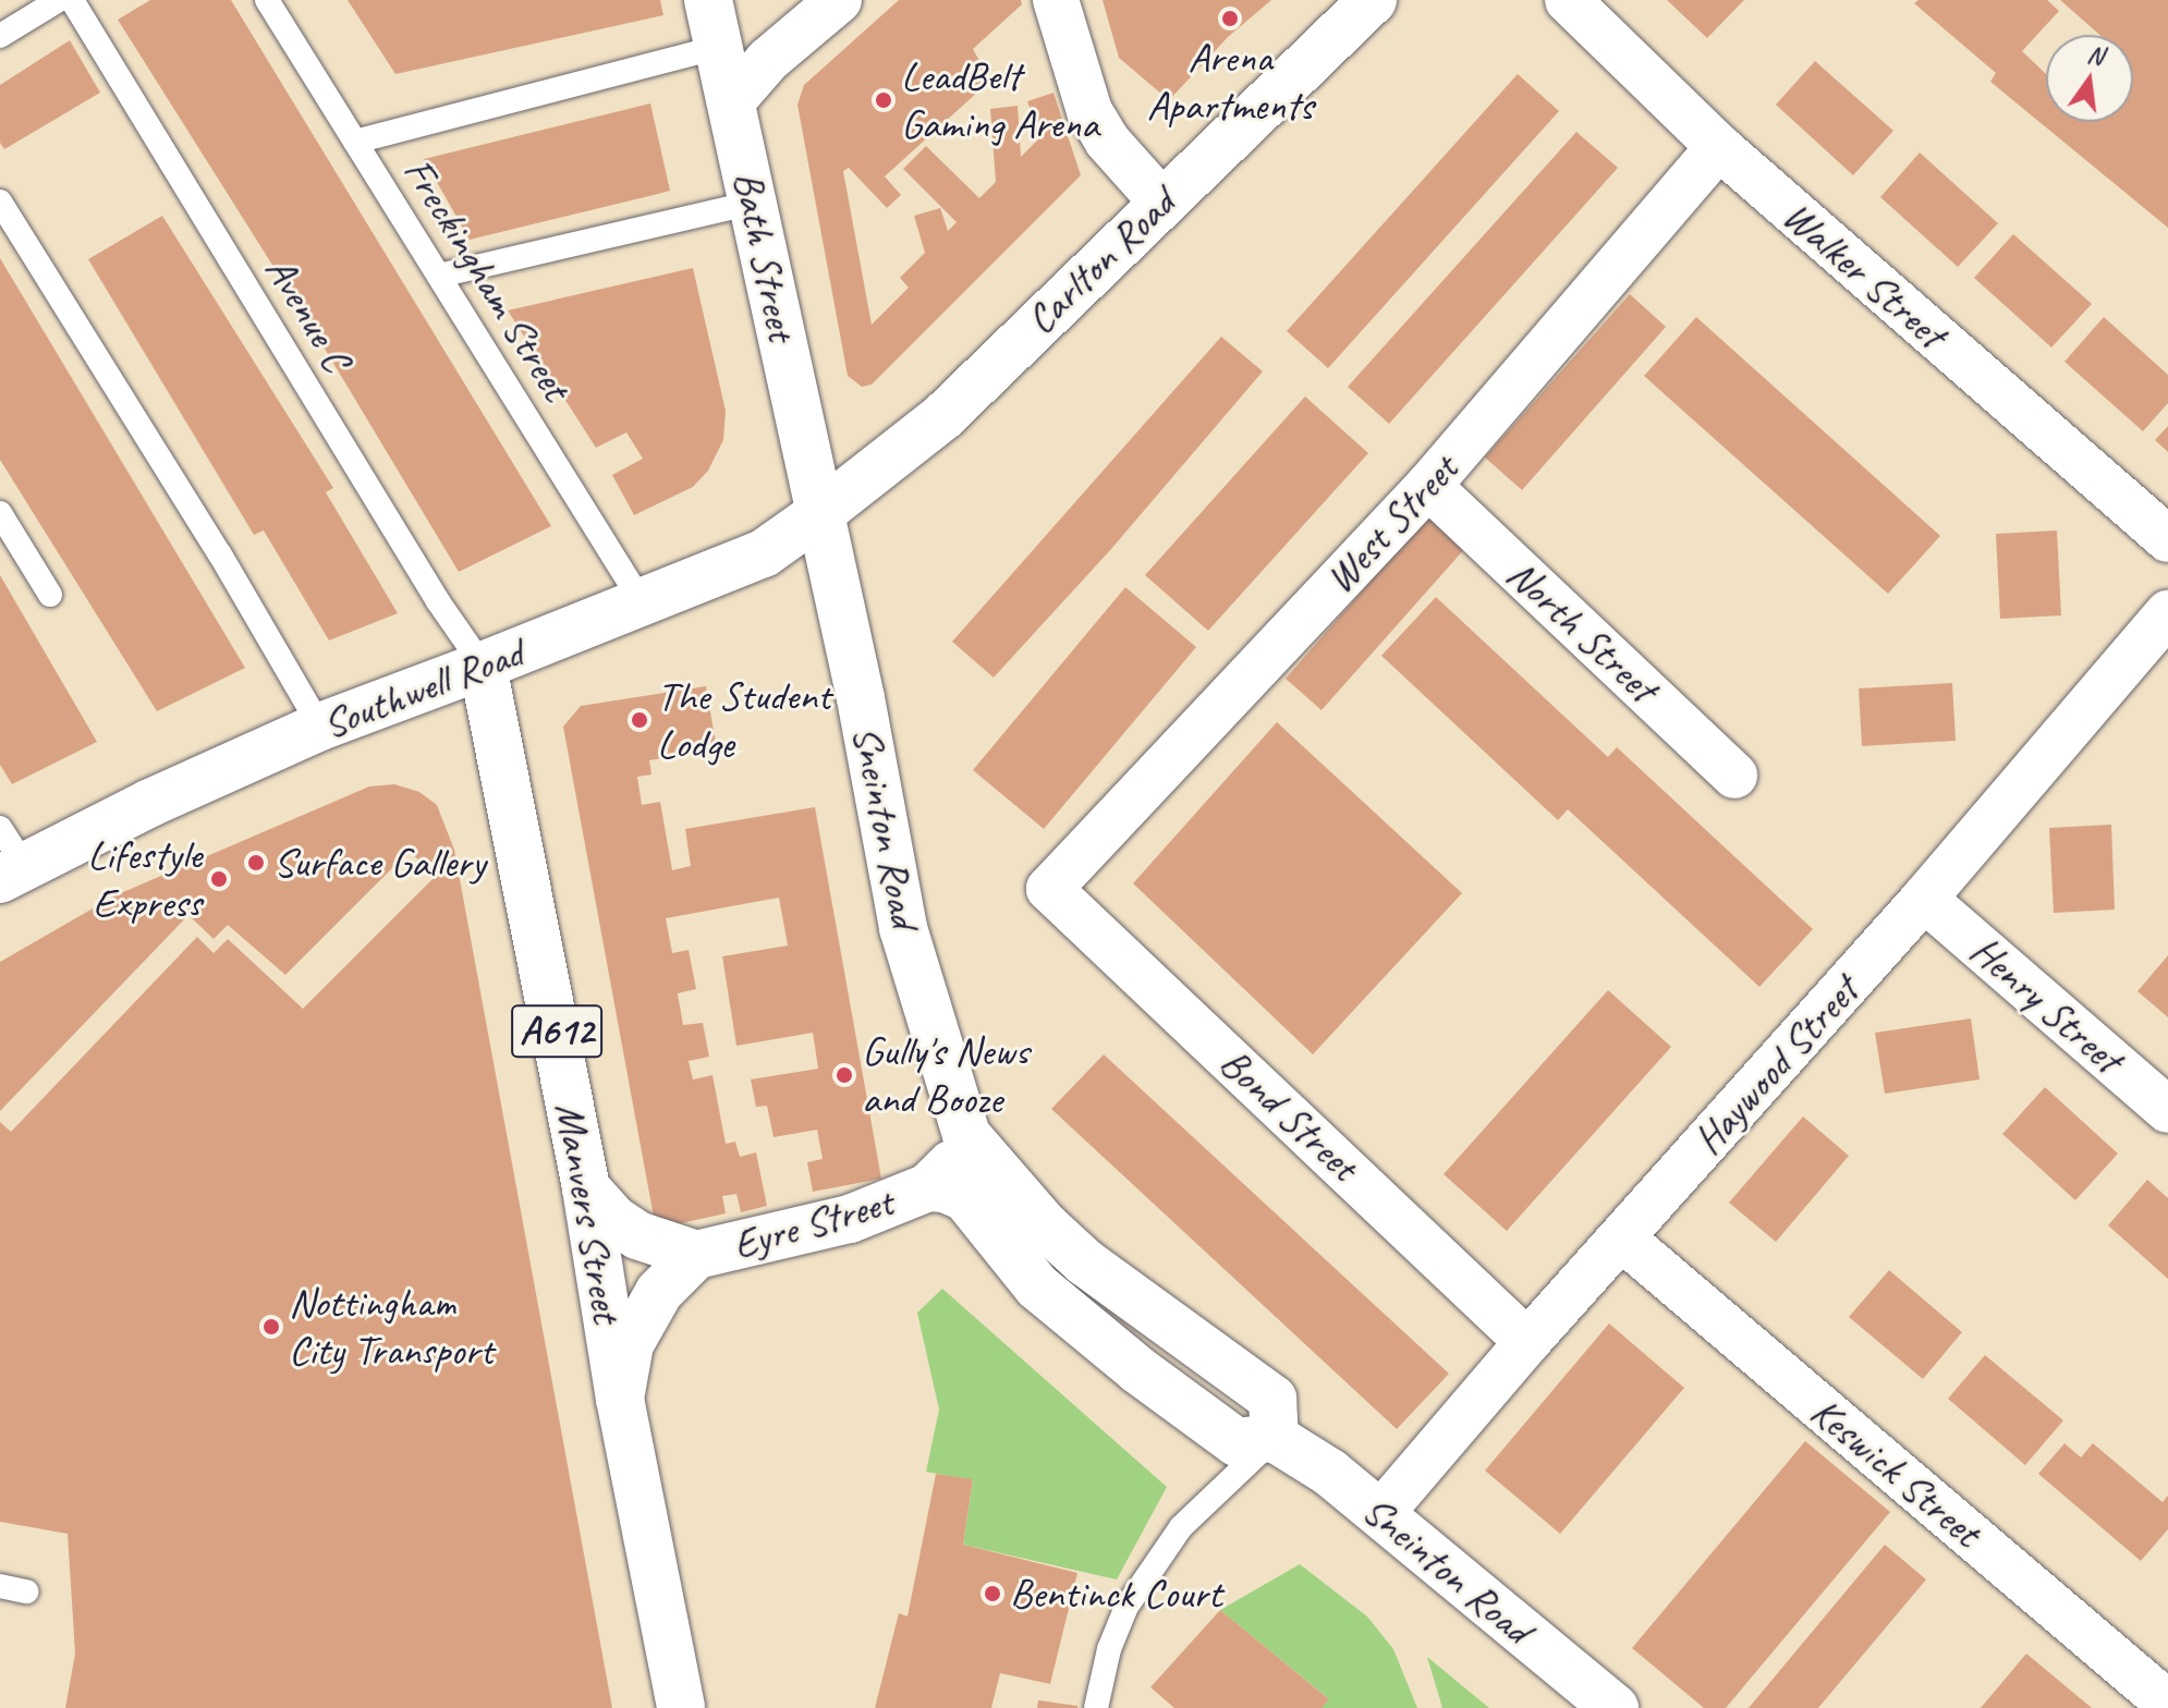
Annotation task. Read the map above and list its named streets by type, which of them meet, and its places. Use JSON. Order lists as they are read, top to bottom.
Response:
{
  "streets": {
    "street": [
      "Bath Street",
      "Carlton Road",
      "Walker Street",
      "West Street",
      "North Street",
      "Southwell Road",
      "Sneinton Road",
      "Henry Street",
      "A612",
      "Haywood Street",
      "Bond Street",
      "Manvers Street",
      "Eyre Street",
      "Keswick Street"
    ],
    "lane": ["Freckingham Street", "Avenue C"]
  },
  "crossings": [
    ["Bath Street", "Carlton Road"],
    ["Bath Street", "Southwell Road"],
    ["Bath Street", "Sneinton Road"],
    ["Carlton Road", "Southwell Road"],
    ["Carlton Road", "Sneinton Road"],
    ["Walker Street", "West Street"],
    ["Freckingham Street", "Southwell Road"],
    ["Avenue C", "Southwell Road"],
    ["Avenue C", "Manvers Street"],
    ["West Street", "North Street"],
    ["West Street", "Bond Street"],
    ["Southwell Road", "Sneinton Road"],
    ["Southwell Road", "Manvers Street"],
    ["Sneinton Road", "Haywood Street"],
    ["Henry Street", "Haywood Street"],
    ["Haywood Street", "Bond Street"],
    ["Haywood Street", "Keswick Street"],
    ["Manvers Street", "Eyre Street"]
  ],
  "places": [
    "Arena Apartments",
    "LeadBelt Gaming Arena",
    "The Student Lodge",
    "Surface Gallery",
    "Lifestyle Express",
    "Gully's News and Booze",
    "Nottingham City Transport",
    "Bentinck Court"
  ],
  "north": "top"
}
